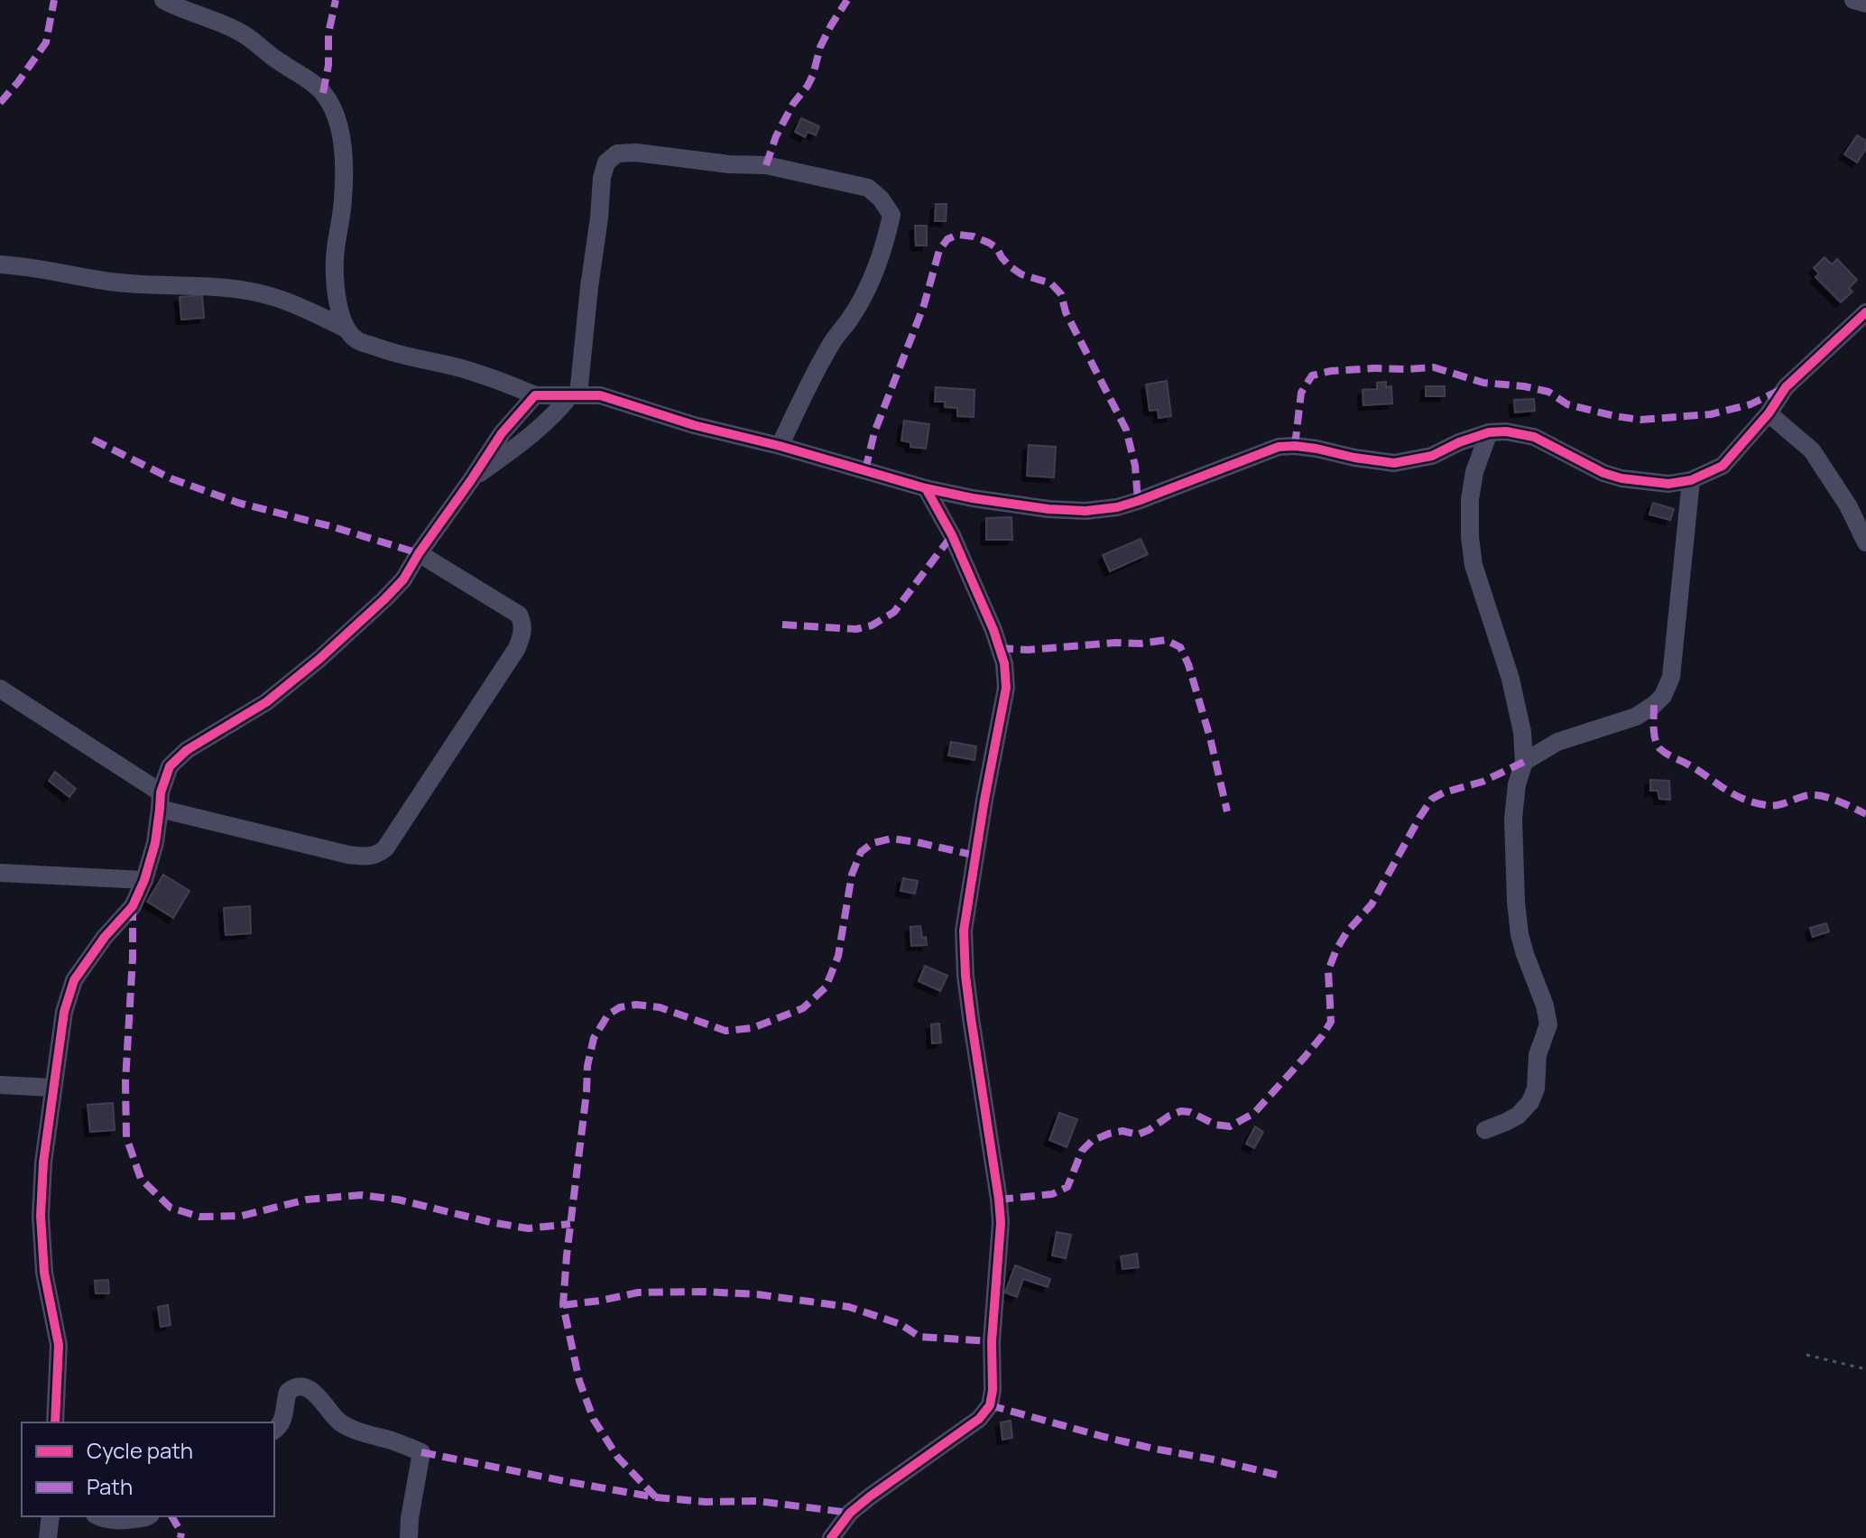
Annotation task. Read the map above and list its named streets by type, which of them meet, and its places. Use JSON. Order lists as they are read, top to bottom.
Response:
{
  "legend": ["Cycle path", "Path"]
}
